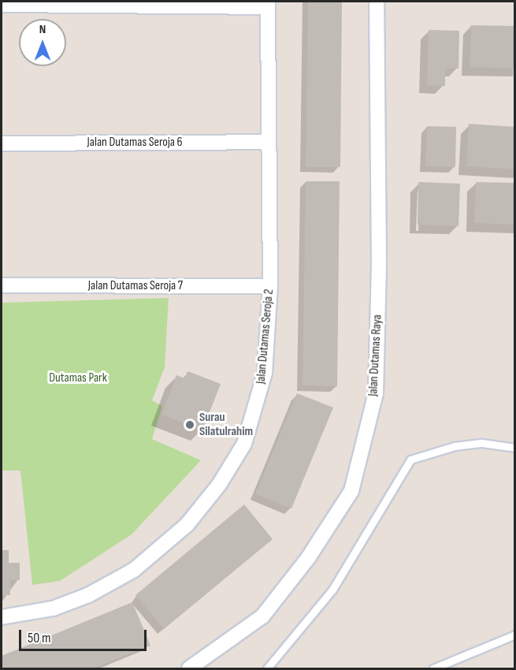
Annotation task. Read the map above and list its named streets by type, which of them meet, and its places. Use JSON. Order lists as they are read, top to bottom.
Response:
{
  "streets": {
    "street": [
      "Jalan Dutamas Seroja 6",
      "Jalan Dutamas Seroja 7",
      "Jalan Dutamas Seroja 2",
      "Jalan Dutamas Raya"
    ]
  },
  "crossings": [
    ["Jalan Dutamas Seroja 6", "Jalan Dutamas Seroja 2"],
    ["Jalan Dutamas Seroja 7", "Jalan Dutamas Seroja 2"]
  ],
  "parks": ["Dutamas Park"],
  "places": ["Surau Silatulrahim"],
  "scale_bar": "50 m",
  "north": "top"
}
